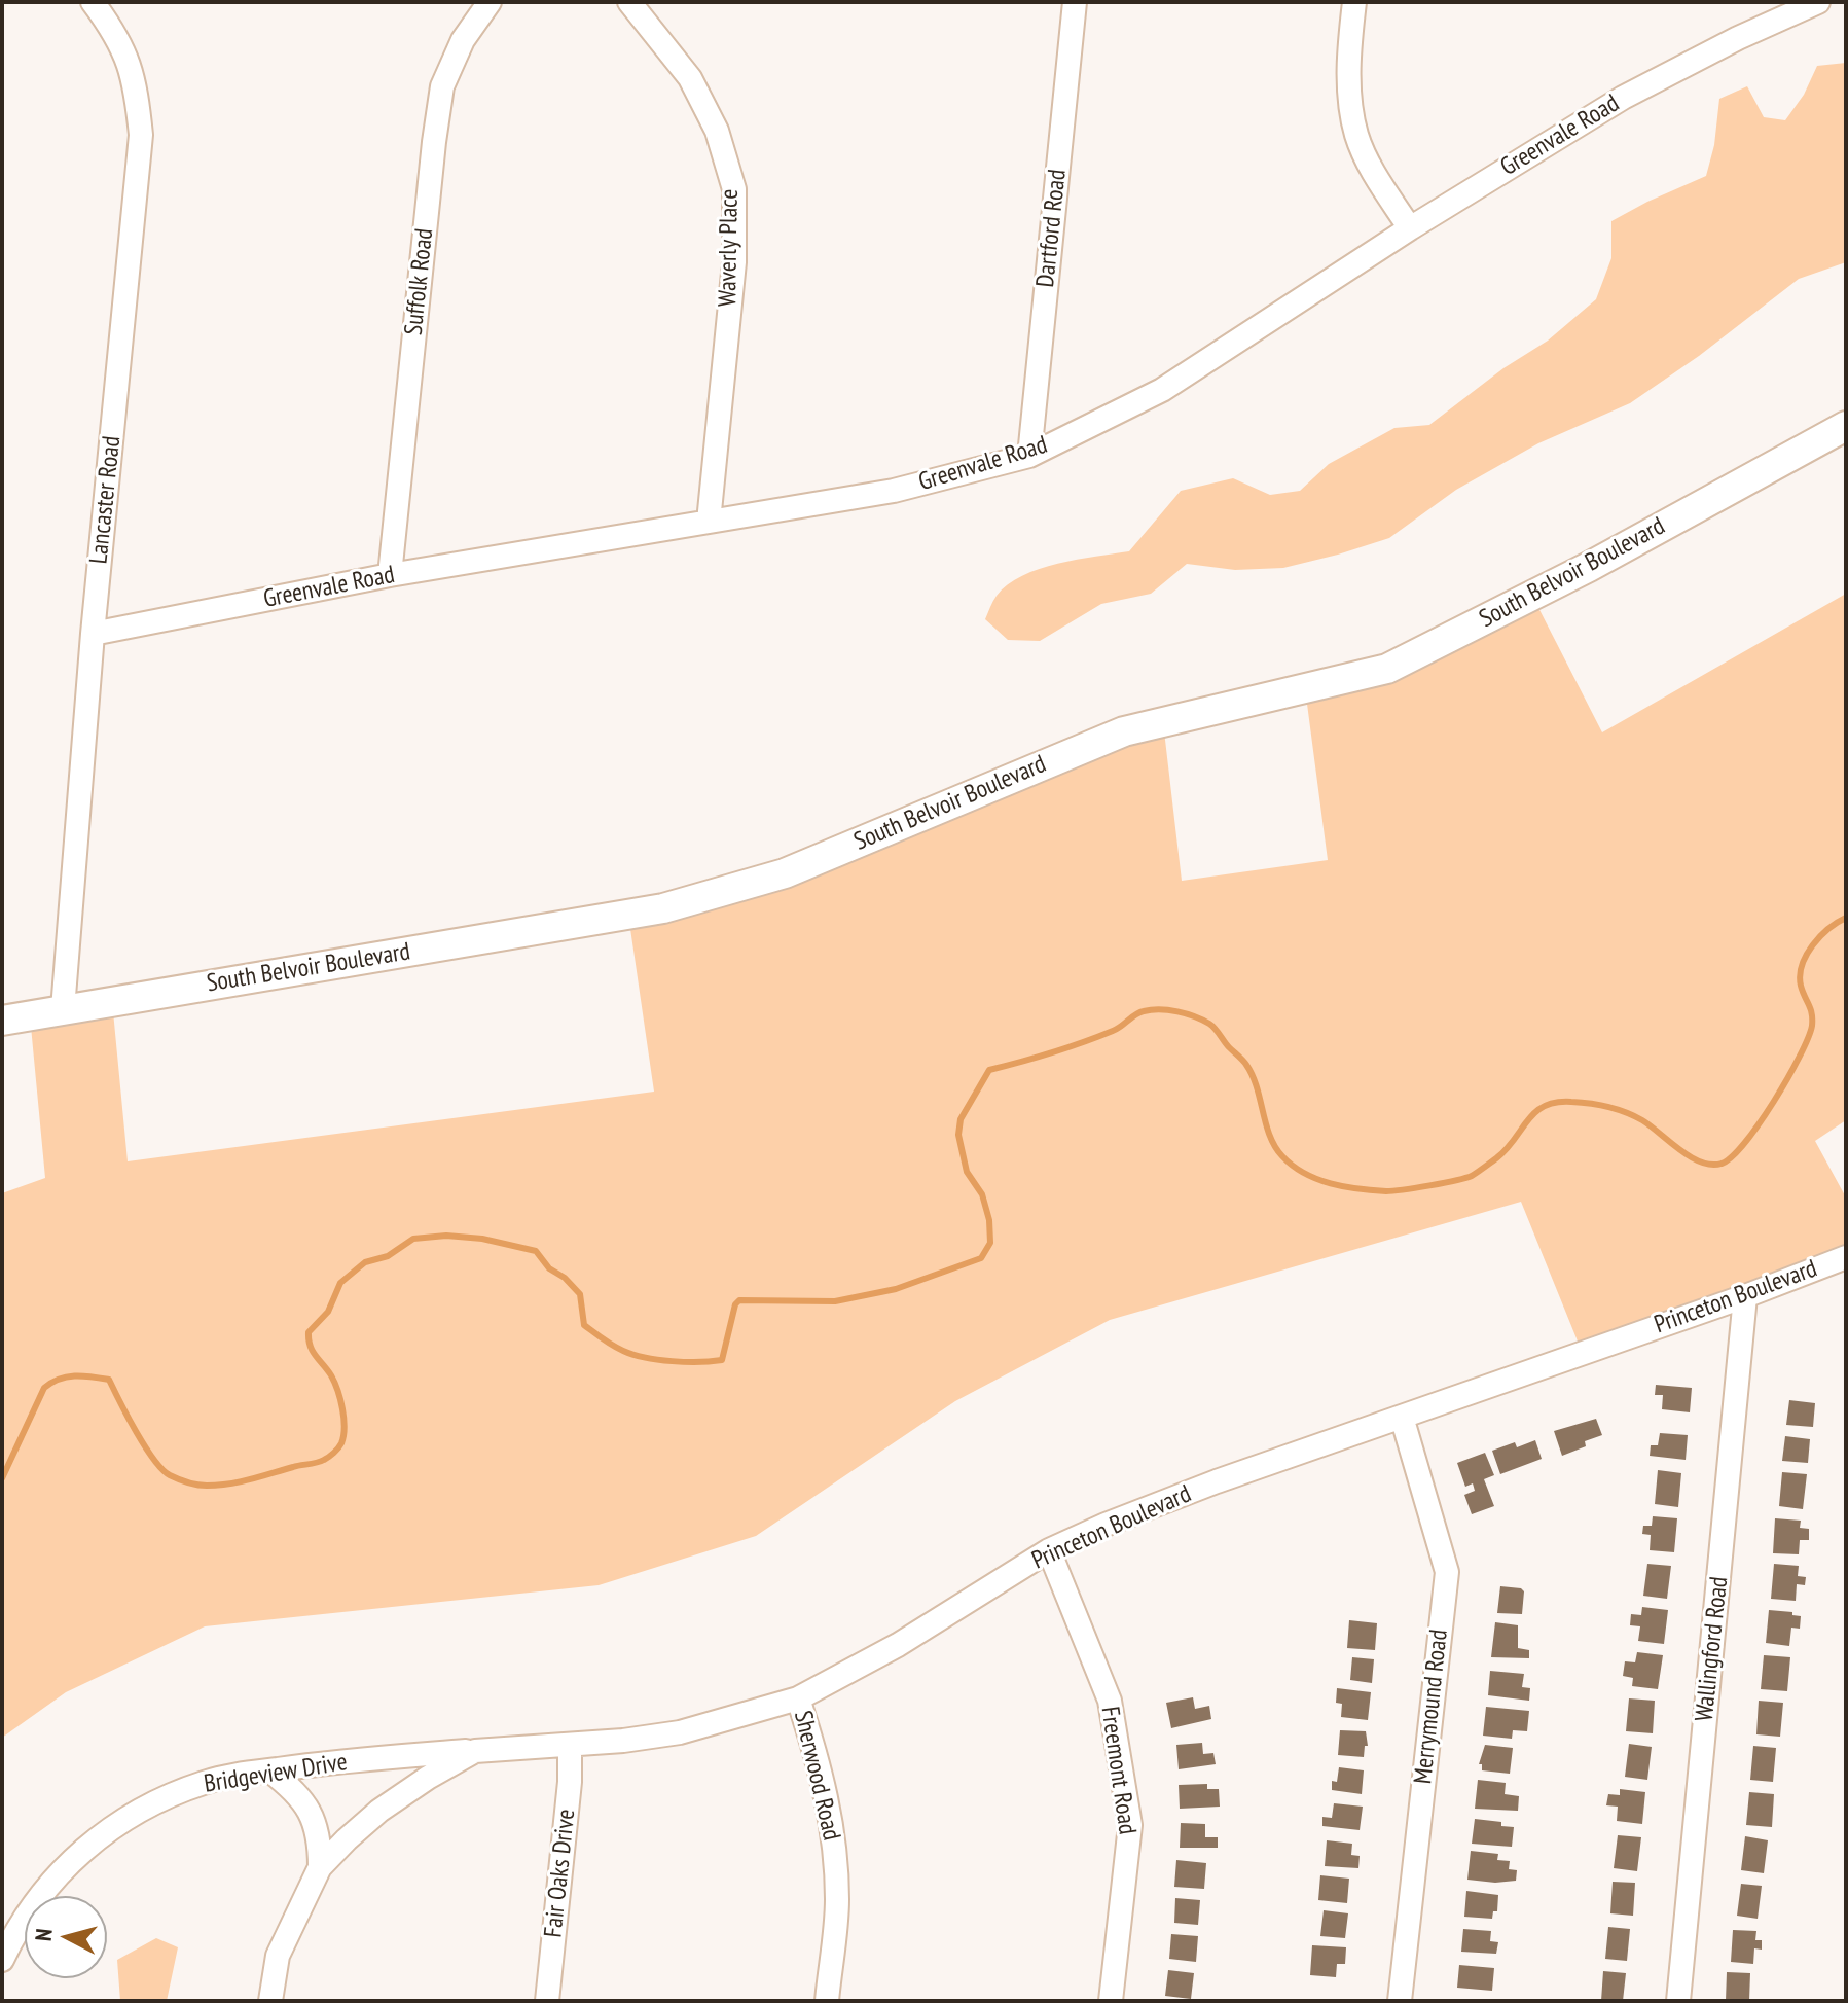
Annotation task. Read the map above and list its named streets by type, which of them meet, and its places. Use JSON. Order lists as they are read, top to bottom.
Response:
{
  "streets": {
    "street": [
      "Greenvale Road",
      "Dartford Road",
      "Waverly Place",
      "Suffolk Road",
      "Lancaster Road",
      "South Belvoir Boulevard",
      "Princeton Boulevard",
      "Wallingford Road",
      "Merrymound Road",
      "Freemont Road",
      "Bridgeview Drive",
      "Sherwood Road",
      "Fair Oaks Drive"
    ]
  },
  "crossings": [
    ["Greenvale Road", "Dartford Road"],
    ["Greenvale Road", "Waverly Place"],
    ["Greenvale Road", "Suffolk Road"],
    ["Greenvale Road", "Lancaster Road"],
    ["Lancaster Road", "South Belvoir Boulevard"],
    ["Princeton Boulevard", "Wallingford Road"],
    ["Princeton Boulevard", "Merrymound Road"],
    ["Princeton Boulevard", "Freemont Road"],
    ["Princeton Boulevard", "Bridgeview Drive"],
    ["Princeton Boulevard", "Sherwood Road"],
    ["Princeton Boulevard", "Fair Oaks Drive"]
  ],
  "north": "left"
}
